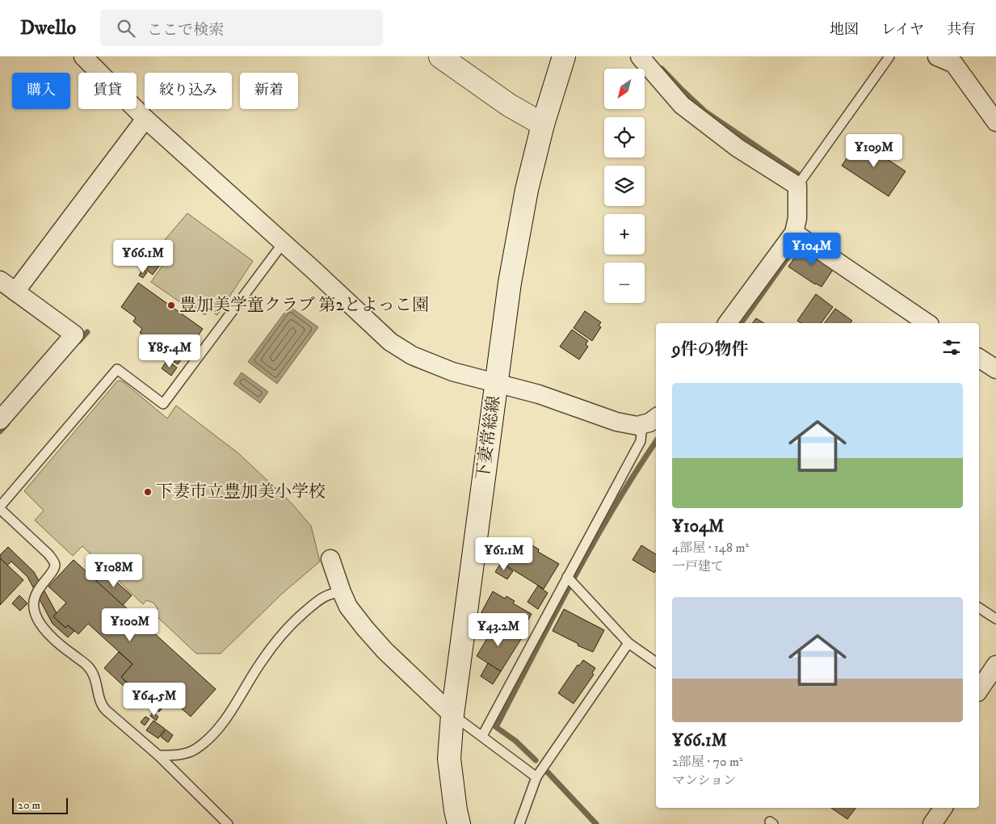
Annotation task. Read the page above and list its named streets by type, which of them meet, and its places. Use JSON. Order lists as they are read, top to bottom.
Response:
{
  "streets": {
    "main road": ["下妻常総線"]
  },
  "places": ["豊加美学童クラブ 第2とよっこ園", "下妻市立豊加美小学校"],
  "scale_bar": "20 m",
  "north": "bottom left",
  "page": {
    "header": "Dwello",
    "search": "ここで検索",
    "nav": ["地図", "レイヤ", "共有"],
    "map_buttons": ["+", "−"],
    "chip": [
      "購入",
      "賃貸",
      "絞り込み",
      "新着"
    ],
    "price": [
      "¥109M",
      "¥104M",
      "¥66.1M",
      "¥85.4M",
      "¥61.1M",
      "¥108M",
      "¥100M",
      "¥43.2M",
      "¥64.5M"
    ],
    "heading": "9件の物件",
    "list": [
      {
        "name": "¥104M",
        "note": "4部屋 · 148 m² · 一戸建て"
      },
      {
        "name": "¥66.1M",
        "note": "2部屋 · 70 m² · マンション"
      }
    ],
    "scale": "20 m"
  }
}
